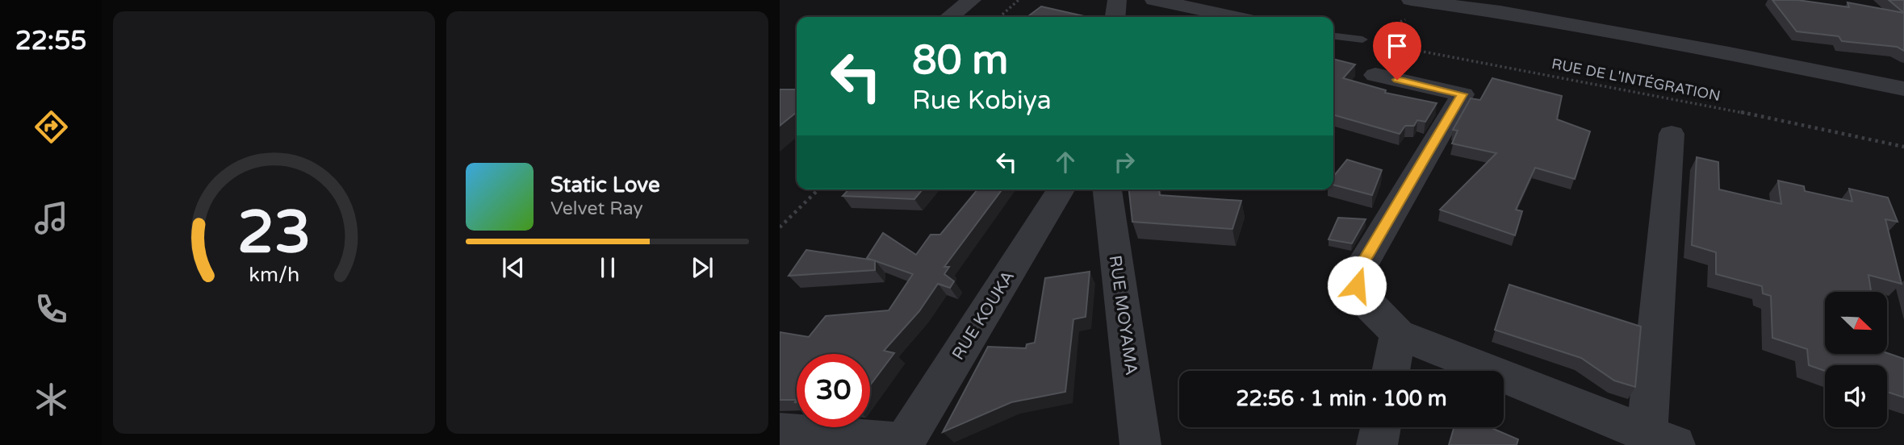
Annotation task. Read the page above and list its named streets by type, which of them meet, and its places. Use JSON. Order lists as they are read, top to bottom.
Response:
{
  "streets": {
    "street": ["RUE KOUKA", "RUE MOYAMA"],
    "path": ["RUE DE L'INTÉGRATION"]
  },
  "north": "bottom right",
  "page": {
    "tabs": "22:55",
    "turn": ["80 m", "Rue Kobiya"],
    "song": ["Static Love", "Velvet Ray"],
    "limit": "30",
    "trip": "22:56 · 1 min · 100 m",
    "gauge": ["23", "km/h"]
  }
}
